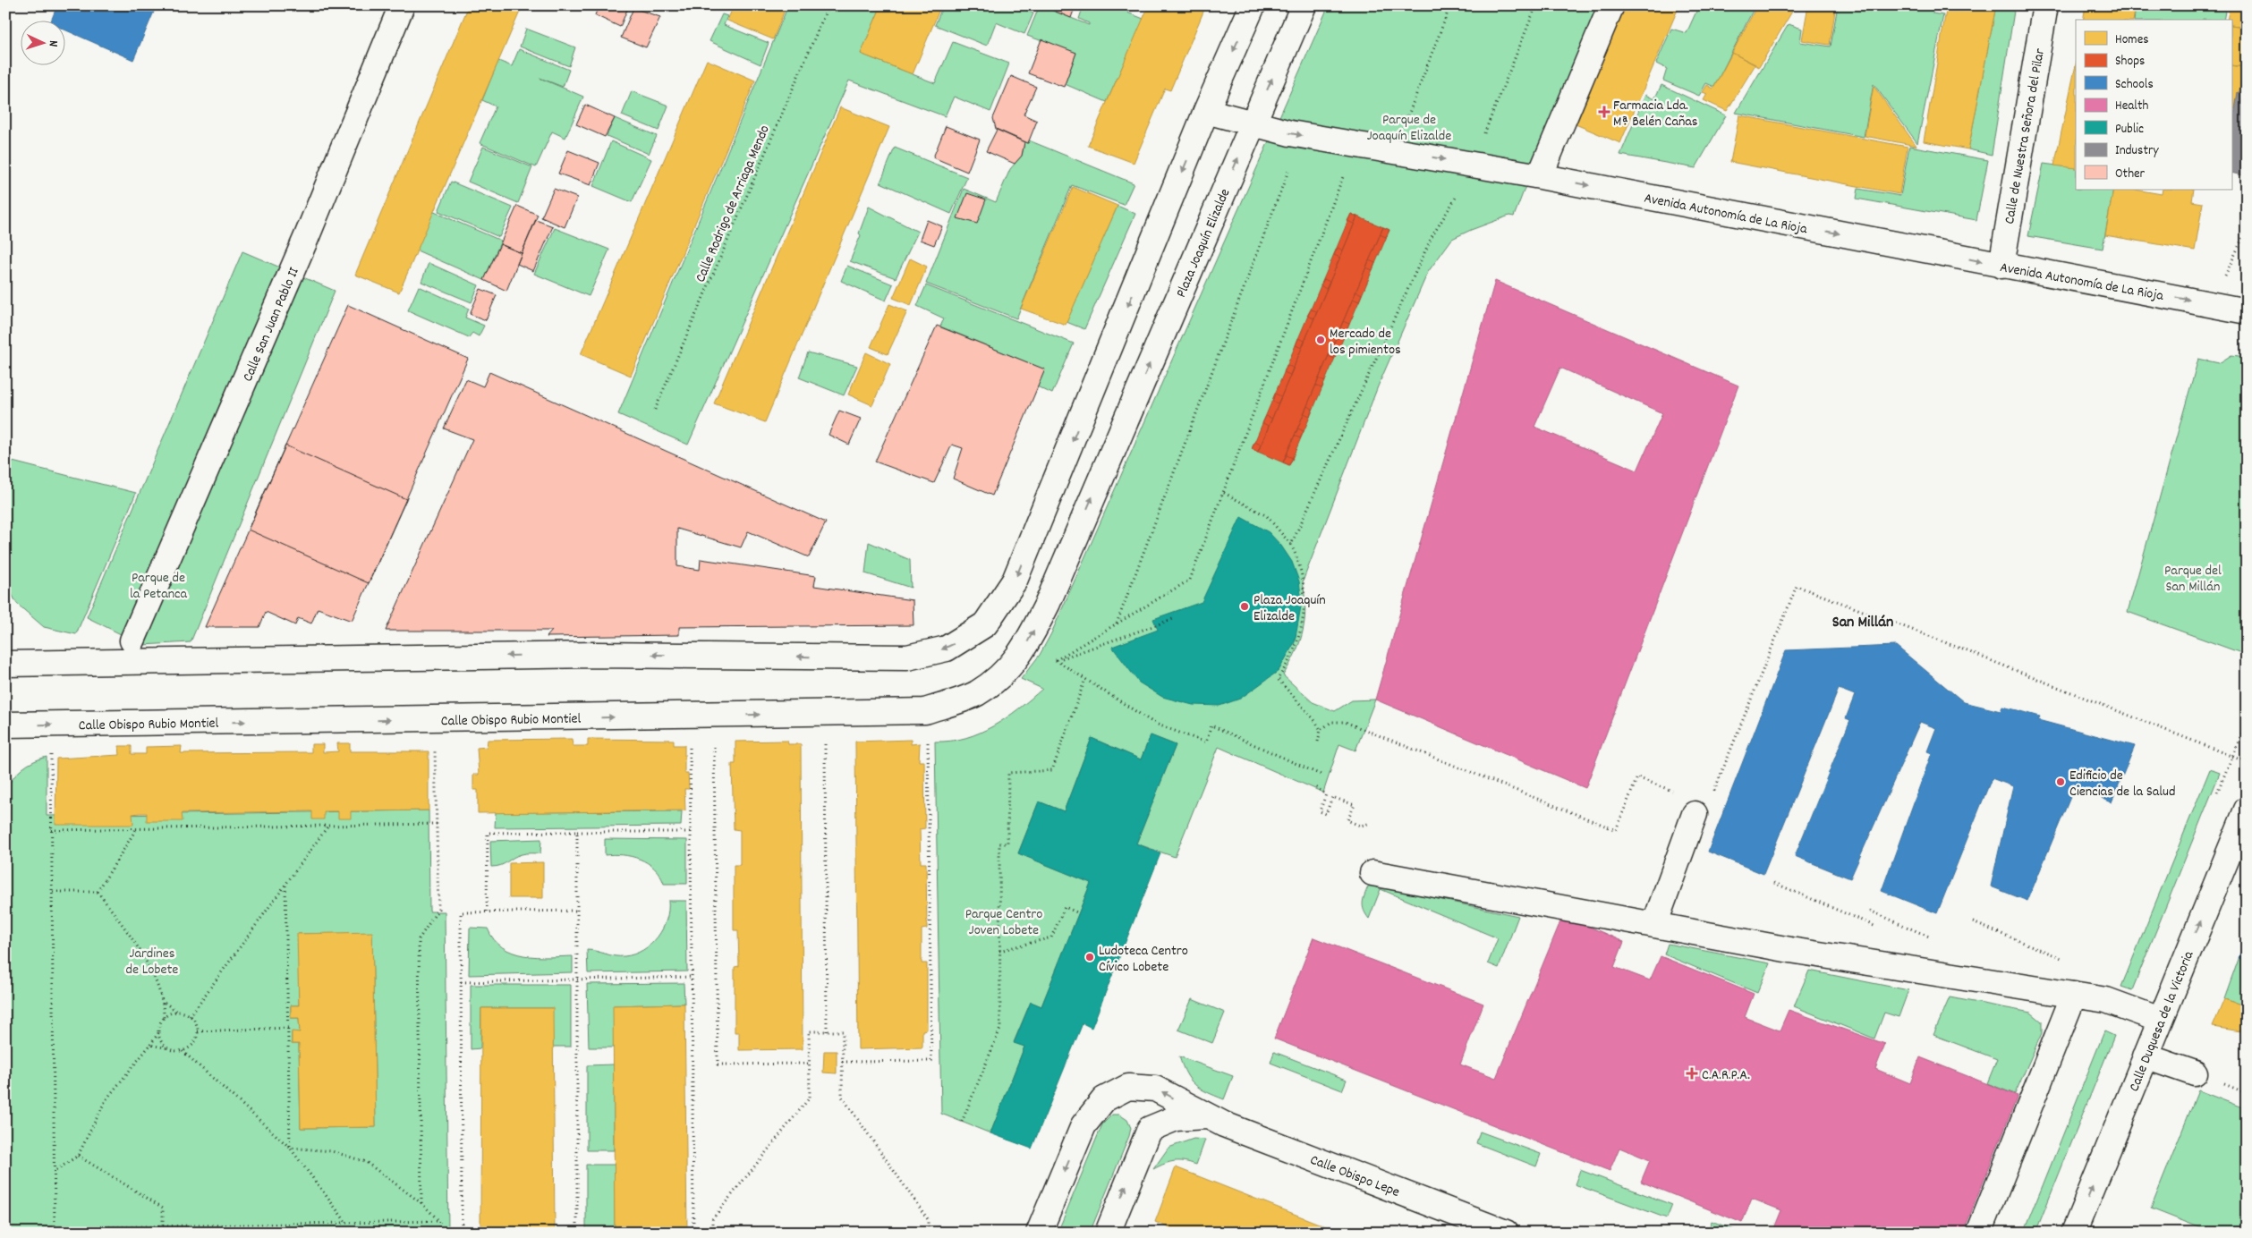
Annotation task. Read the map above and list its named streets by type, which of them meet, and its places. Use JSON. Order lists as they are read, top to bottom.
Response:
{
  "streets": {
    "street": [
      "Calle de Nuestra Señora del Pilar",
      "Avenida Autonomía de La Rioja",
      "Plaza Joaquín Elizalde",
      "Calle San Juan Pablo II",
      "Calle Obispo Rubio Montiel",
      "Calle Duquesa de la Victoria",
      "Calle Obispo Lepe"
    ],
    "path": ["Calle Rodrigo de Arriaga Mendo"]
  },
  "crossings": [
    ["Calle de Nuestra Señora del Pilar", "Avenida Autonomía de La Rioja"],
    ["Avenida Autonomía de La Rioja", "Plaza Joaquín Elizalde"],
    ["Plaza Joaquín Elizalde", "Calle Obispo Rubio Montiel"]
  ],
  "one_way": ["Avenida Autonomía de La Rioja", "Plaza Joaquín Elizalde", "Calle Obispo Rubio Montiel"],
  "districts": ["San Millán"],
  "parks": [
    "Parque de Joaquín Elizalde",
    "Parque del San Millán",
    "Parque de la Petanca",
    "Parque Centro Joven Lobete",
    "Jardines de Lobete"
  ],
  "places": {
    "health": ["Farmacia Lda. Mª Belén Cañas", "C.A.R.P.A."],
    "other": [
      "Mercado de los pimientos",
      "Plaza Joaquín Elizalde",
      "Edificio de Ciencias de la Salud",
      "Ludoteca Centro Cívico Lobete"
    ]
  },
  "legend": [
    "Homes",
    "Shops",
    "Schools",
    "Health",
    "Public",
    "Industry",
    "Other"
  ],
  "north": "right"
}
